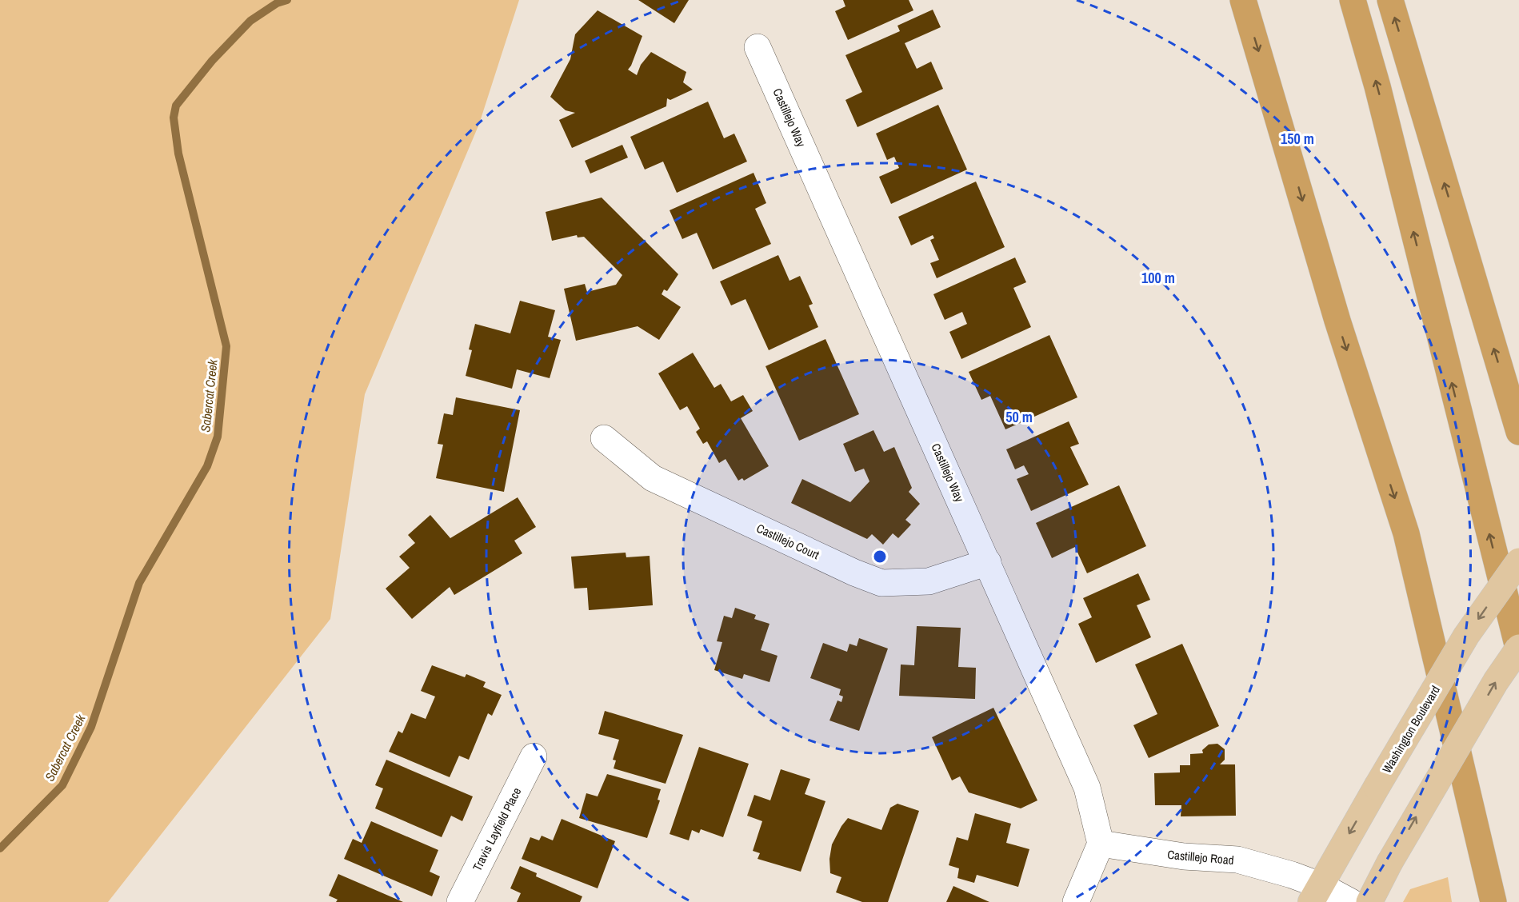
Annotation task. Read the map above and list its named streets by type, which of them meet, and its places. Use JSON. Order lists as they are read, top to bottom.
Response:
{
  "streets": {
    "main road": ["Washington Boulevard"],
    "street": [
      "Castillejo Way",
      "Castillejo Court",
      "Travis Layfield Place",
      "Castillejo Road"
    ]
  },
  "crossings": [
    ["Castillejo Way", "Castillejo Court"],
    ["Castillejo Way", "Castillejo Road"],
    ["Washington Boulevard", "Castillejo Road"]
  ],
  "water": ["Sabercat Creek"],
  "rings": ["150 m", "100 m", "50 m"]
}
